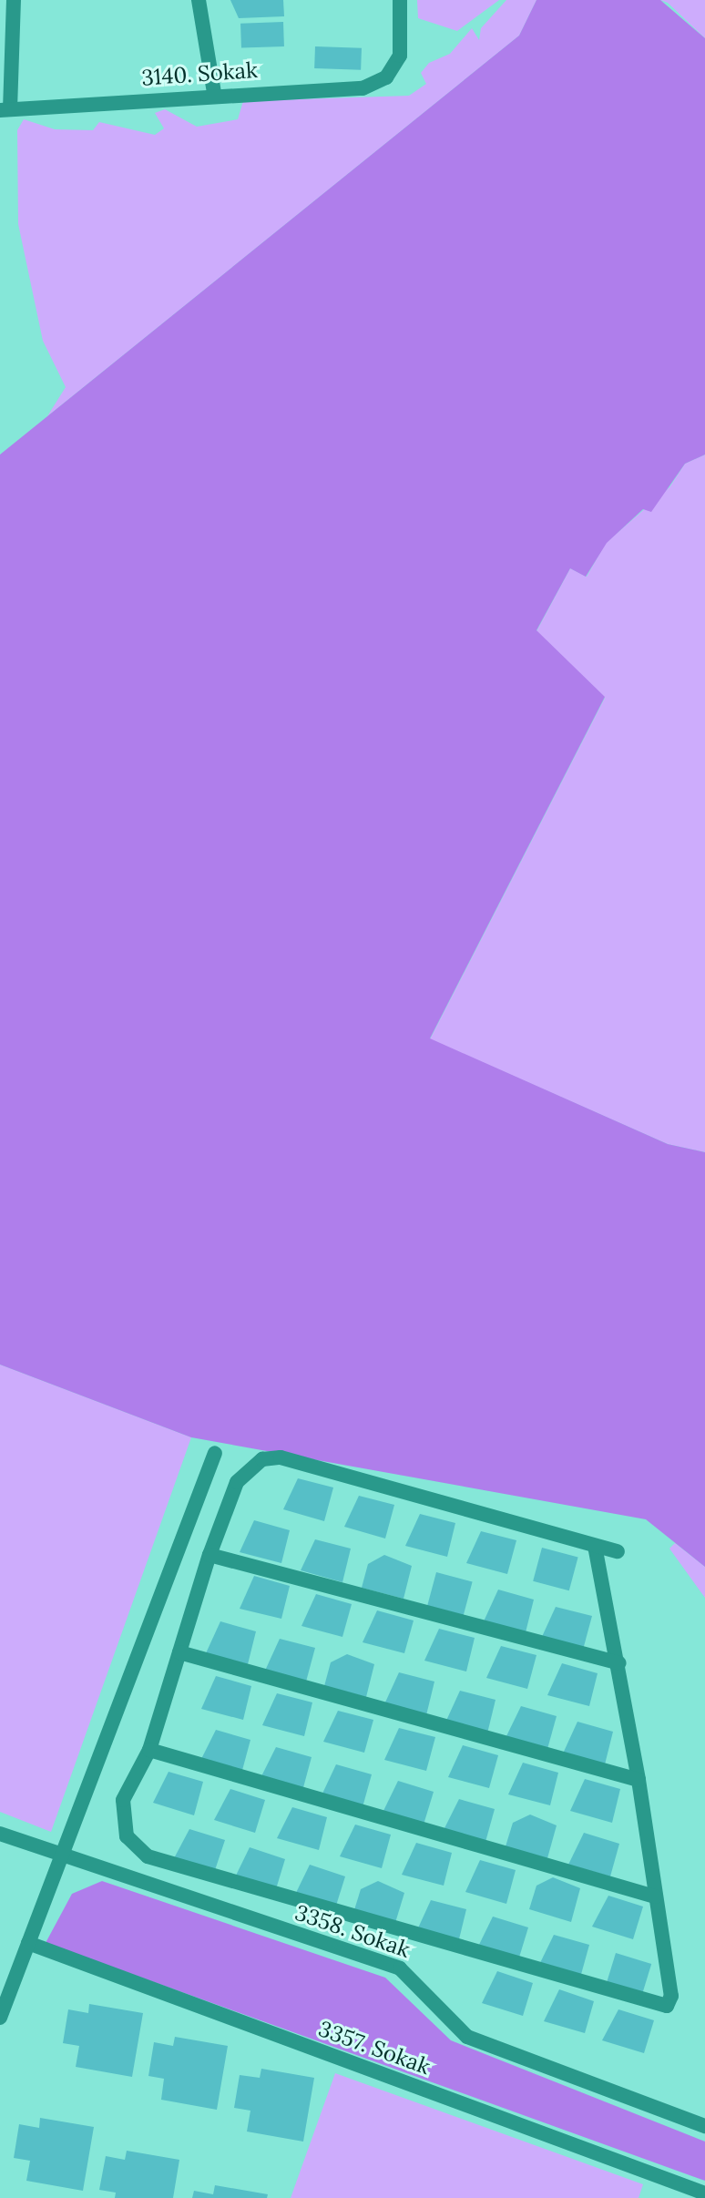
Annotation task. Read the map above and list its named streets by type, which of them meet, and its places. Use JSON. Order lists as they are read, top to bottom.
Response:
{
  "streets": {
    "street": ["3140. Sokak", "3358. Sokak", "3357. Sokak"]
  }
}
